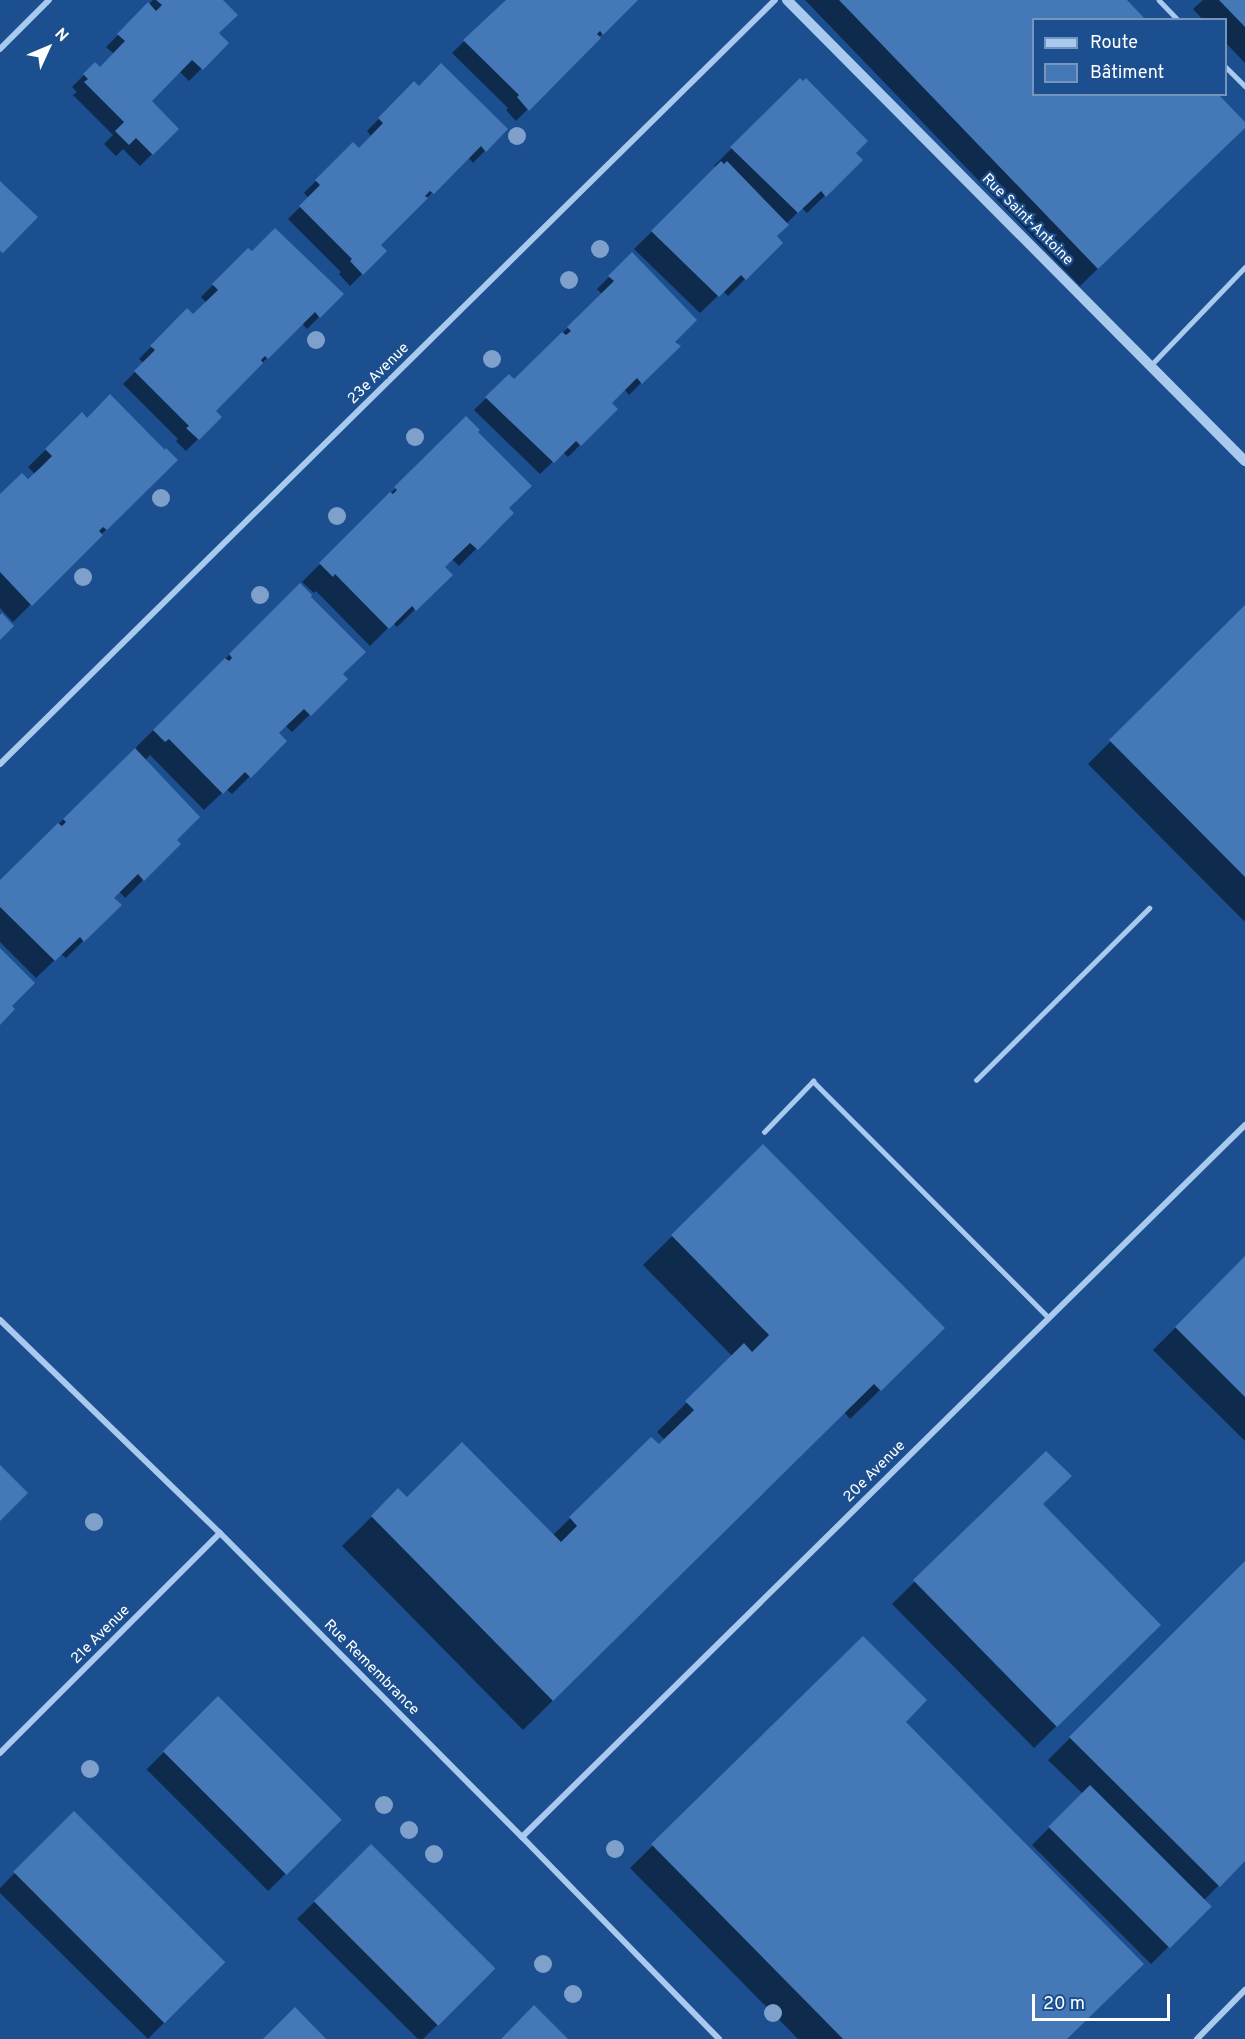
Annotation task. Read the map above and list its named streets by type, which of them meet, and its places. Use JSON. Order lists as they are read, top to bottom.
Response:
{
  "streets": {
    "street": [
      "Rue Saint-Antoine",
      "23e Avenue",
      "20e Avenue",
      "21e Avenue",
      "Rue Remembrance"
    ]
  },
  "crossings": [
    ["20e Avenue", "Rue Remembrance"],
    ["21e Avenue", "Rue Remembrance"]
  ],
  "legend": ["Route", "Bâtiment"],
  "scale_bar": "20 m",
  "north": "top right"
}
